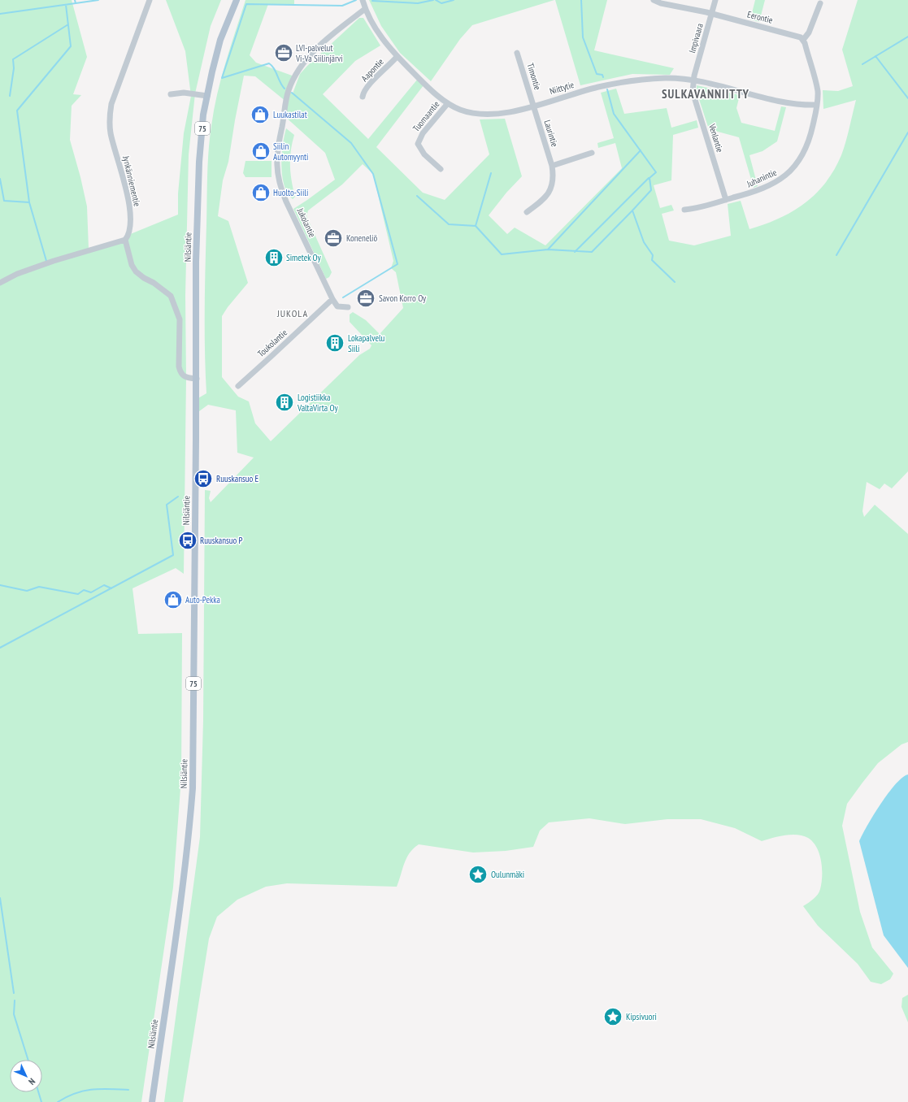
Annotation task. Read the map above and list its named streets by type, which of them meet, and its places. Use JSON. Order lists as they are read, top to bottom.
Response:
{
  "streets": {
    "main road": ["75", "Nilsiäntie"],
    "street": [
      "Eerontie",
      "Impivaara",
      "Aapontie",
      "Timontie",
      "Niittytie",
      "Tuomaantie",
      "Laurintie",
      "Venlantie",
      "Juhanintie",
      "Jynkänniementie",
      "Jukolantie",
      "Toukolantie"
    ]
  },
  "crossings": [
    ["Eerontie", "Impivaara"],
    ["Impivaara", "Niittytie"],
    ["Impivaara", "Venlantie"],
    ["Aapontie", "Niittytie"],
    ["Timontie", "Niittytie"],
    ["Timontie", "Laurintie"],
    ["Niittytie", "Tuomaantie"],
    ["Niittytie", "Laurintie"],
    ["Niittytie", "Venlantie"],
    ["Niittytie", "Juhanintie"],
    ["Niittytie", "Jukolantie"],
    ["Venlantie", "Juhanintie"],
    ["Jukolantie", "Toukolantie"]
  ],
  "districts": ["SULKAVANNIITTY", "JUKOLA"],
  "places": {
    "office": ["LVI-palvelut Vi-Va Siilinjärvi", "Koneneliö", "Savon Korro Oy"],
    "shop": [
      "Luukastilat",
      "Siilin Automyynti",
      "Huolto-Siili",
      "Auto-Pekka"
    ],
    "building": ["Simetek Oy", "Lokapalvelu Siili", "Logistiikka ValtaVirta Oy"],
    "bus stop": ["Ruuskansuo E", "Ruuskansuo P"],
    "place": ["Oulunmäki", "Kipsivuori"]
  },
  "north": "bottom right"
}
